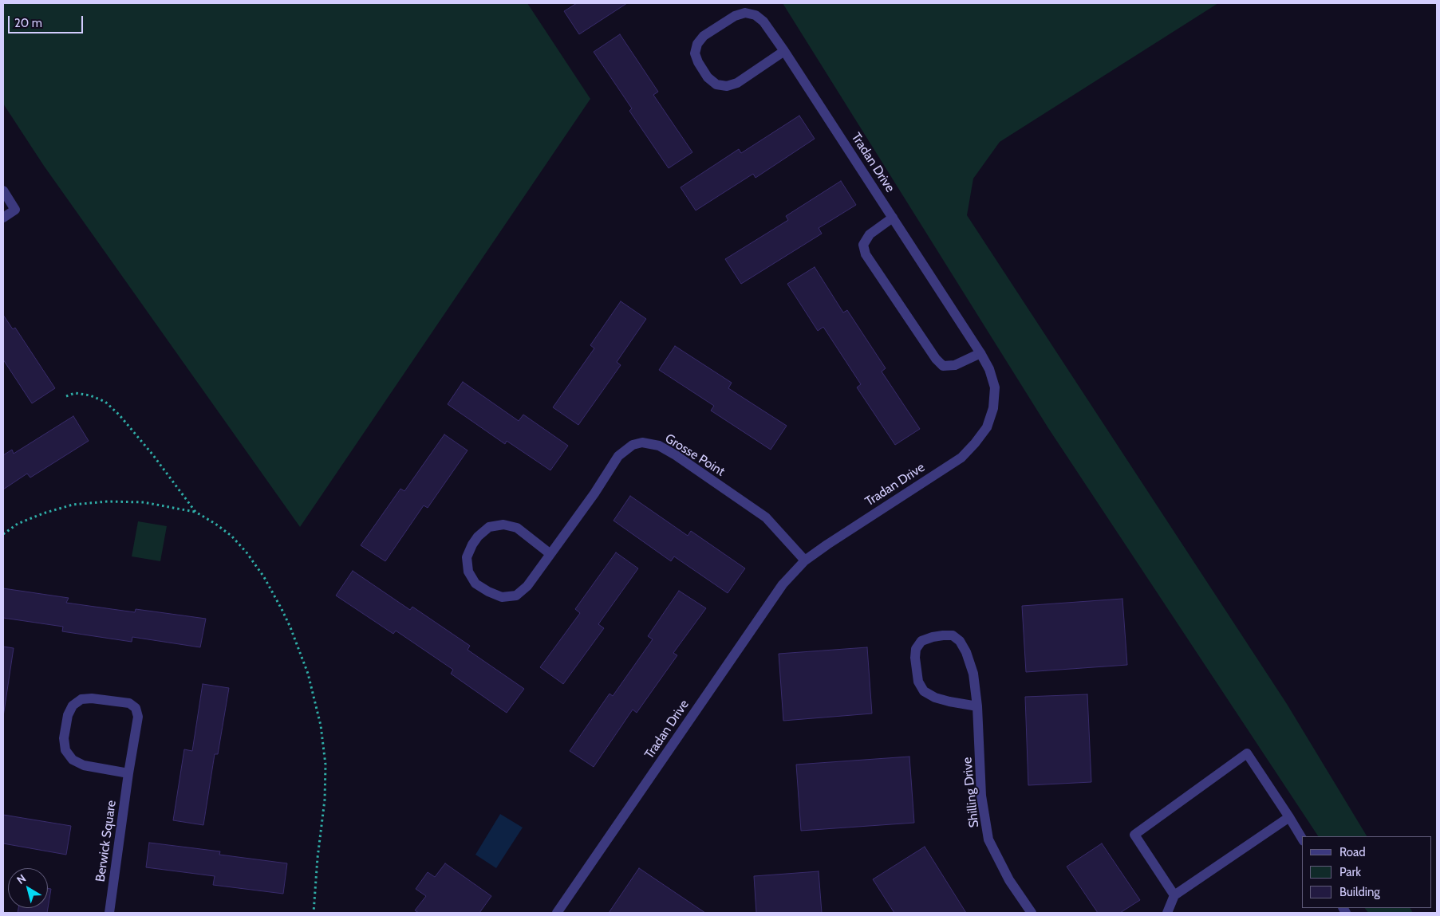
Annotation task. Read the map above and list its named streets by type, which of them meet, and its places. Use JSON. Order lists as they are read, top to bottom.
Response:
{
  "streets": {
    "street": [
      "Tradan Drive",
      "Grosse Point",
      "Shilling Drive",
      "Berwick Square"
    ]
  },
  "crossings": [
    ["Tradan Drive", "Grosse Point"]
  ],
  "legend": ["Road", "Park", "Building"],
  "scale_bar": "20 m",
  "north": "top left"
}
